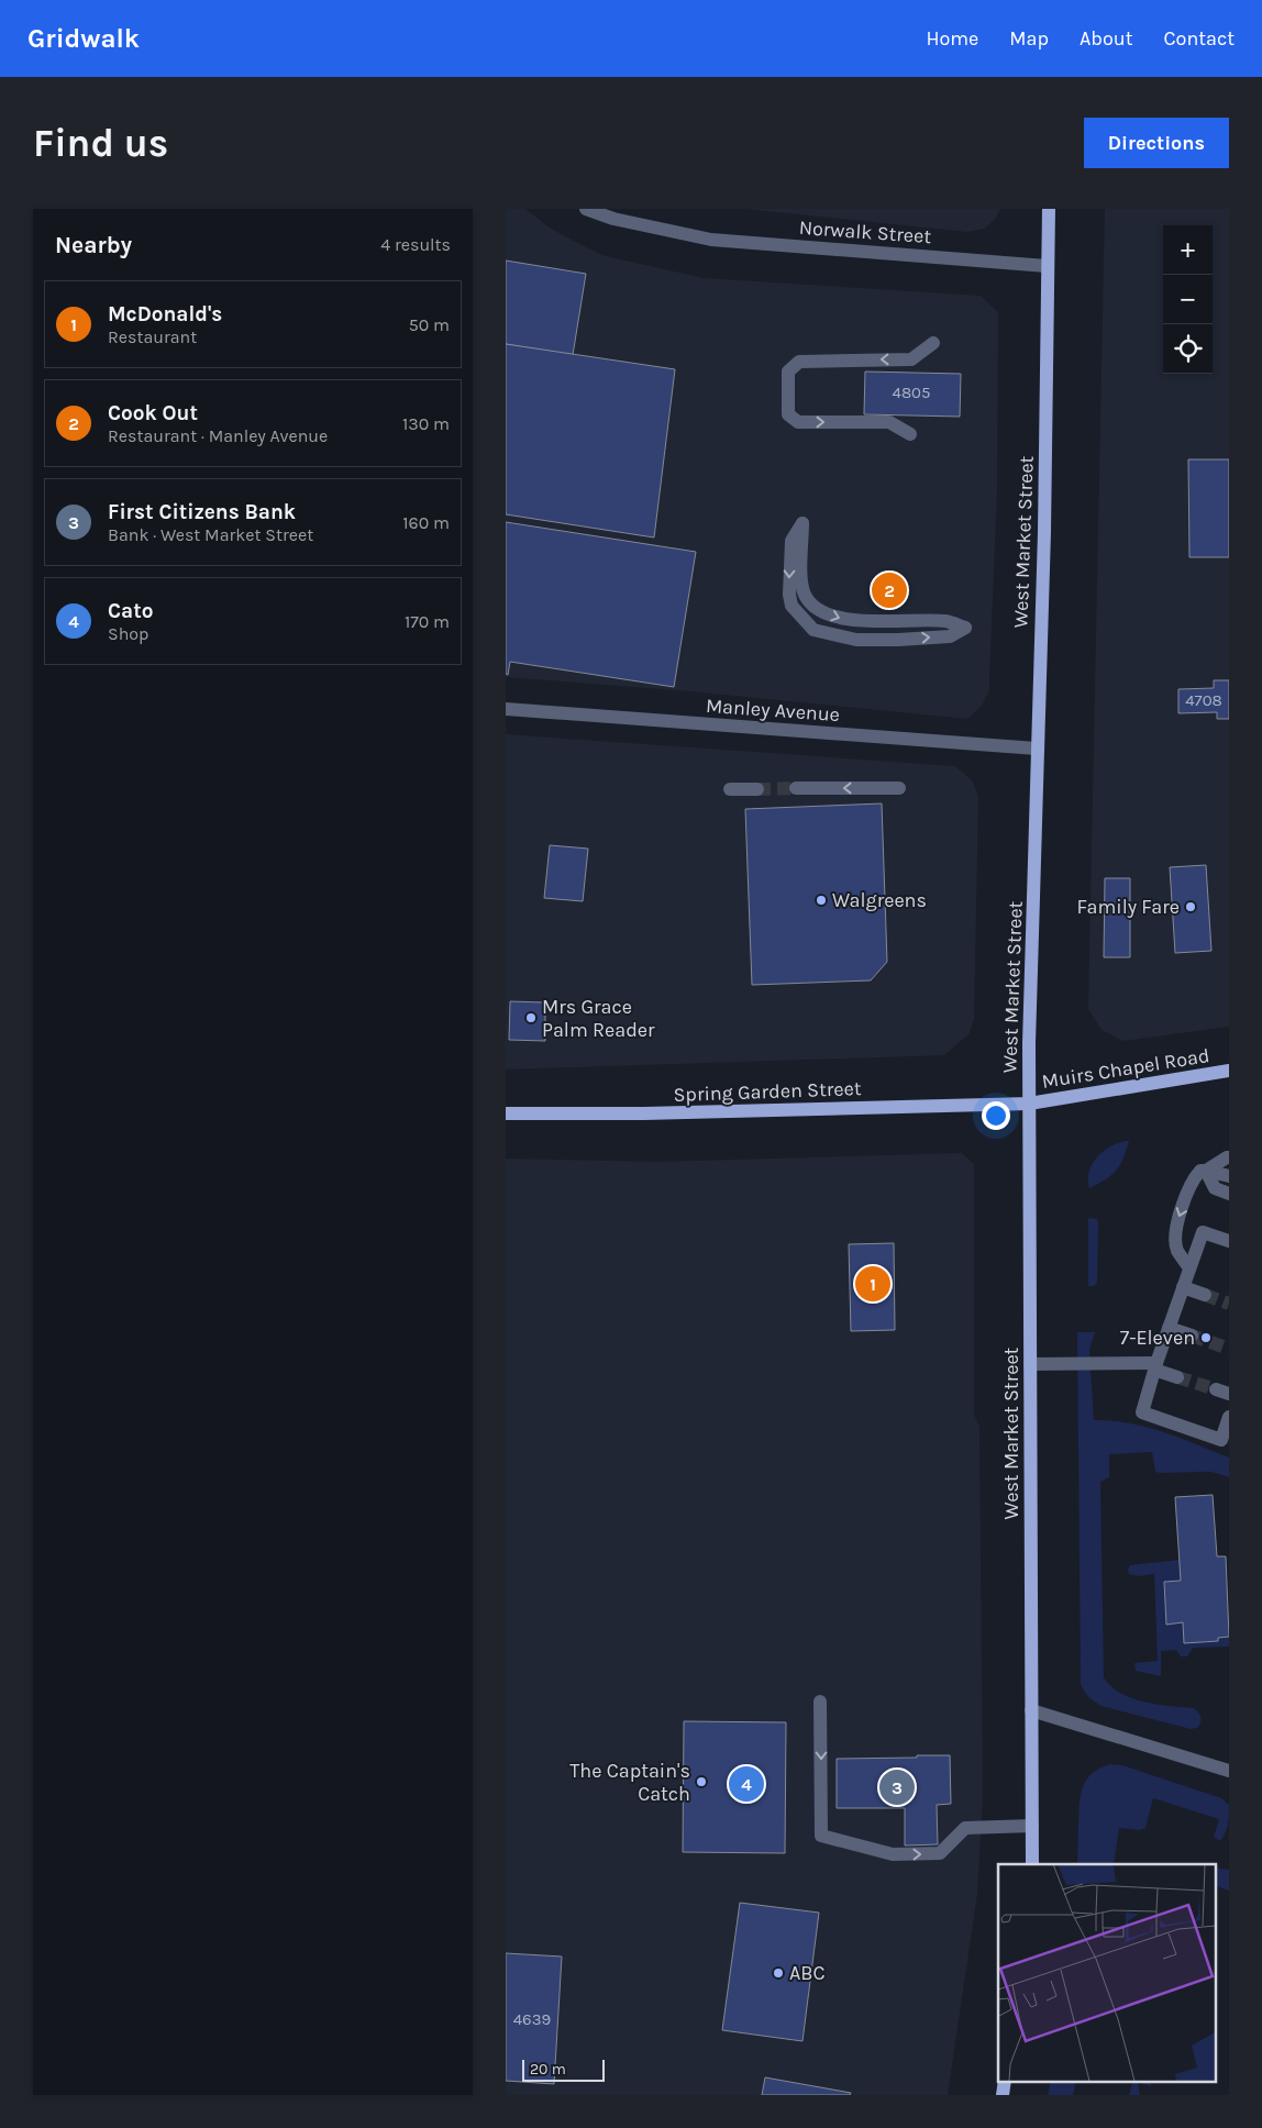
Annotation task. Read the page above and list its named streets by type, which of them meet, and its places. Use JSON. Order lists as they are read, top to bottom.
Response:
{
  "streets": {
    "main road": ["West Market Street", "Muirs Chapel Road", "Spring Garden Street"],
    "street": ["Norwalk Street", "Manley Avenue"]
  },
  "crossings": [
    ["Norwalk Street", "West Market Street"],
    ["West Market Street", "Manley Avenue"],
    ["West Market Street", "Muirs Chapel Road"],
    ["West Market Street", "Spring Garden Street"],
    ["Muirs Chapel Road", "Spring Garden Street"]
  ],
  "places": [
    "Walgreens",
    "Family Fare",
    "Mrs Grace Palm Reader",
    "7-Eleven",
    "The Captain's Catch",
    "ABC"
  ],
  "house_numbers": ["4805", "4708", "4639"],
  "scale_bar": "20 m",
  "page": {
    "header": "Gridwalk",
    "nav": [
      "Home",
      "Map",
      "About",
      "Contact"
    ],
    "buttons": "Directions",
    "title": "Find us",
    "heading": ["Nearby", "4 results"],
    "map_buttons": ["+", "−"],
    "list": [
      {
        "mark": "1",
        "name": "McDonald's",
        "note": "Restaurant",
        "value": "50 m"
      },
      {
        "mark": "2",
        "name": "Cook Out",
        "note": "Restaurant · Manley Avenue",
        "value": "130 m"
      },
      {
        "mark": "3",
        "name": "First Citizens Bank",
        "note": "Bank · West Market Street",
        "value": "160 m"
      },
      {
        "mark": "4",
        "name": "Cato",
        "note": "Shop",
        "value": "170 m"
      }
    ],
    "pins": [
      "2",
      "1",
      "4",
      "3"
    ],
    "scale": "20 m"
  }
}
